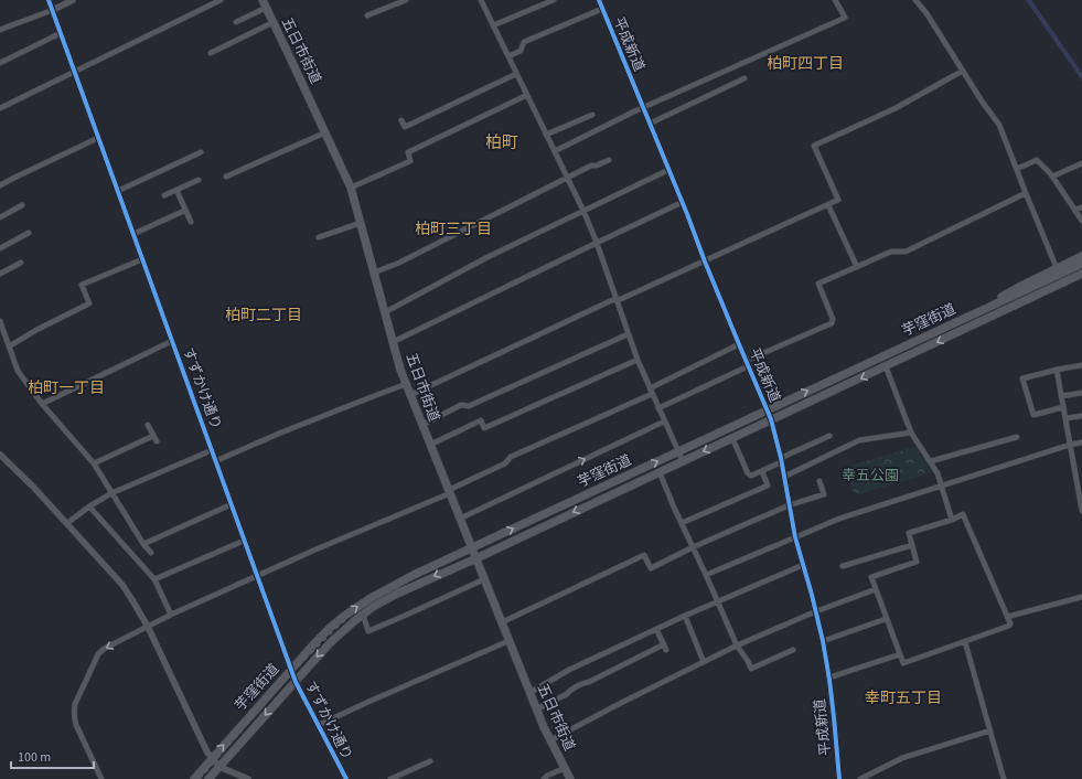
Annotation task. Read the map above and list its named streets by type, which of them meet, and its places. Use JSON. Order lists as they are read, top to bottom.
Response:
{
  "streets": {
    "main road": ["五日市街道", "芋窪街道"],
    "street": ["平成新道", "すずかけ通り"]
  },
  "crossings": [
    ["平成新道", "芋窪街道"],
    ["五日市街道", "芋窪街道"],
    ["芋窪街道", "すずかけ通り"]
  ],
  "districts": [
    "柏町四丁目",
    "柏町",
    "柏町三丁目",
    "柏町二丁目",
    "柏町一丁目",
    "幸町五丁目"
  ],
  "parks": ["幸五公園"],
  "scale_bar": "100 m"
}
